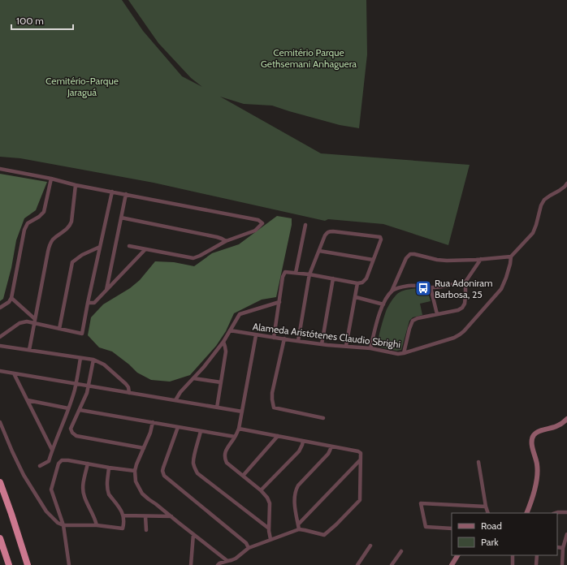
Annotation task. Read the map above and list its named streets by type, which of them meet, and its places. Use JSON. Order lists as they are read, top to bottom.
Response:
{
  "streets": {
    "street": ["Alameda Aristótenes Claudio Sbrighi"]
  },
  "parks": ["Cemitério Parque Gethsemani Anhaguera", "Cemitério-Parque Jaraguá"],
  "places": {
    "bus stop": ["Rua Adoniram Barbosa, 25"]
  },
  "legend": ["Road", "Park"],
  "scale_bar": "100 m"
}
